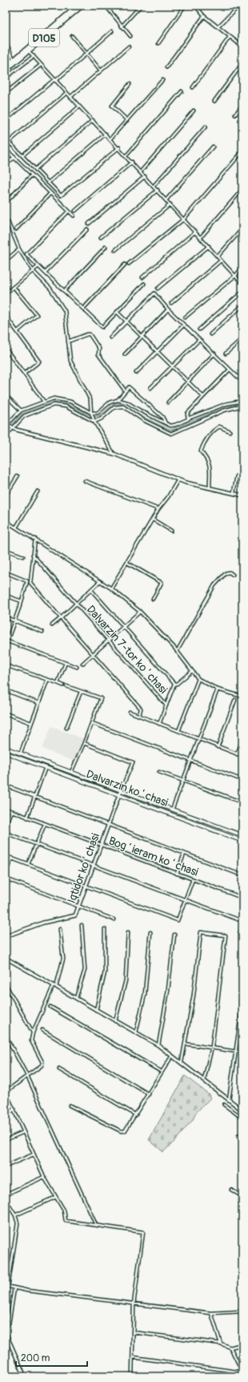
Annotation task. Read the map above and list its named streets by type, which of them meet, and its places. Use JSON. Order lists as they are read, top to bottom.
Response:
{
  "streets": {
    "highway": ["D105"],
    "main road": ["Dalvarzin koʻchasi"],
    "street": ["Dalvarzin 7-tor koʻchasi", "Bogʻieram koʻchasi", "Iqtidor koʻchasi"]
  },
  "crossings": [
    ["Dalvarzin koʻchasi", "Iqtidor koʻchasi"],
    ["Bogʻieram koʻchasi", "Iqtidor koʻchasi"]
  ],
  "scale_bar": "200 m"
}
